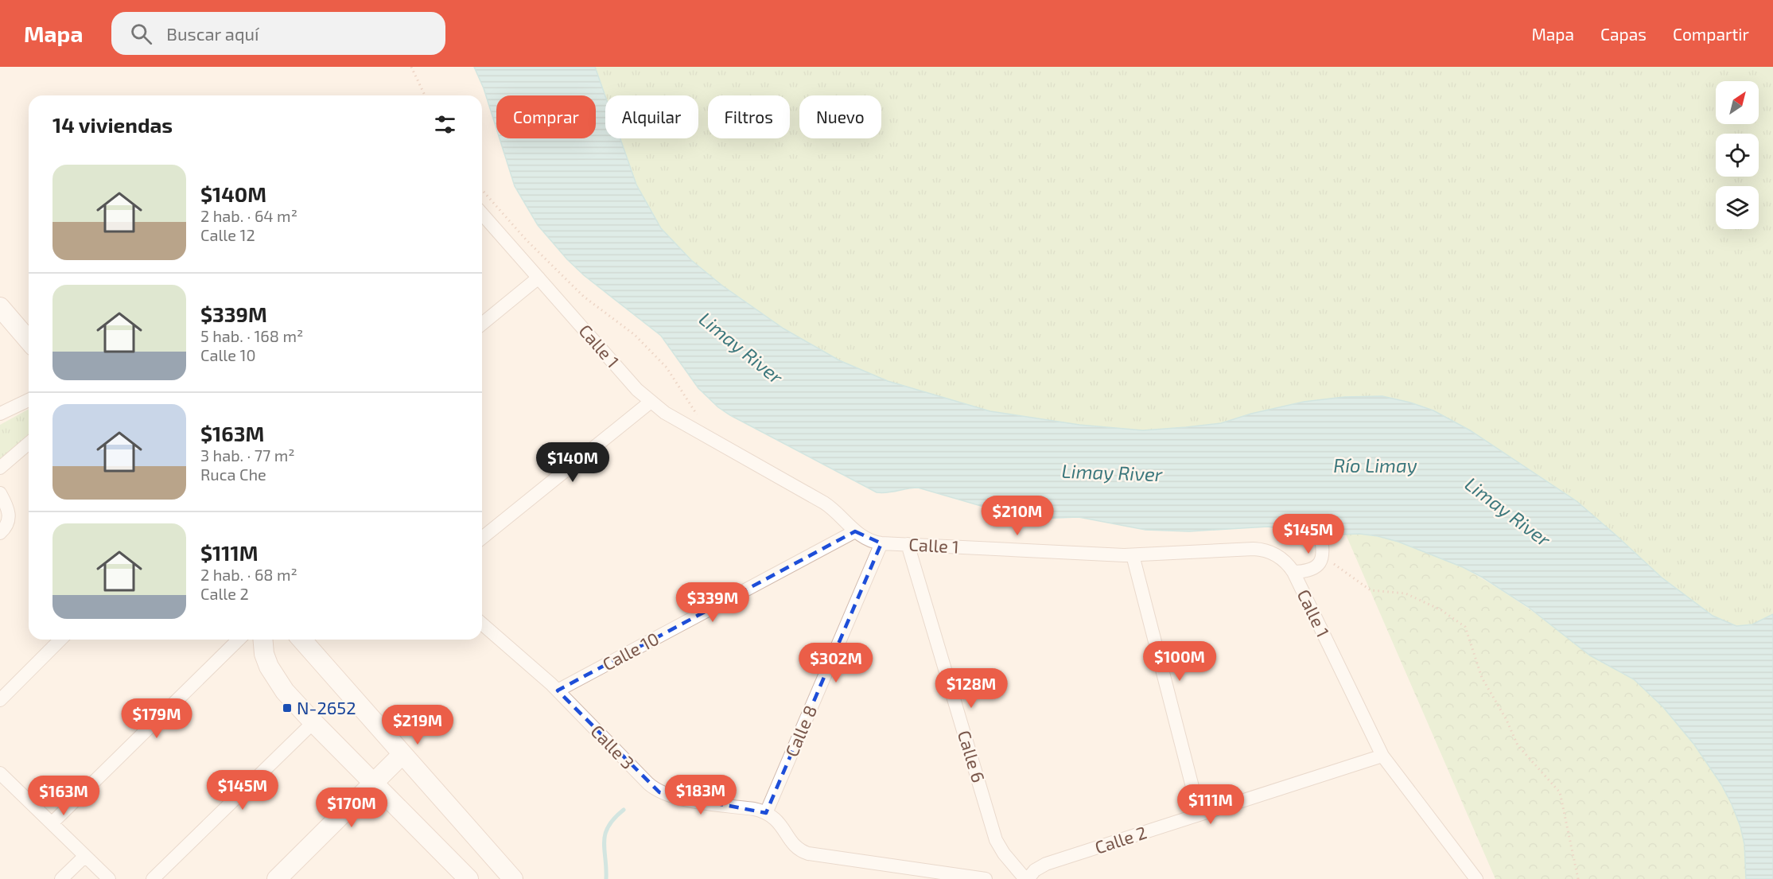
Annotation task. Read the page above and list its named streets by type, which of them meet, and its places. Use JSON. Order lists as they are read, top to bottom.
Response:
{
  "streets": {
    "street": [
      "Calle 1",
      "Calle 10",
      "Calle 8",
      "Calle 3",
      "Calle 6",
      "Calle 2"
    ]
  },
  "crossings": [
    ["Calle 1", "Calle 10"],
    ["Calle 1", "Calle 8"],
    ["Calle 1", "Calle 6"],
    ["Calle 1", "Calle 2"],
    ["Calle 10", "Calle 3"],
    ["Calle 8", "Calle 3"],
    ["Calle 6", "Calle 2"]
  ],
  "water": ["Limay River", "Río Limay"],
  "places": {
    "transit": ["N-2652"]
  },
  "north": "top right",
  "page": {
    "header": "Mapa",
    "search": "Buscar aquí",
    "nav": ["Mapa", "Capas", "Compartir"],
    "chip": [
      "Comprar",
      "Alquilar",
      "Filtros",
      "Nuevo"
    ],
    "heading": "14 viviendas",
    "list": [
      {
        "name": "$140M",
        "note": "2 hab. · 64 m² · Calle 12"
      },
      {
        "name": "$339M",
        "note": "5 hab. · 168 m² · Calle 10"
      },
      {
        "name": "$163M",
        "note": "3 hab. · 77 m² · Ruca Che"
      },
      {
        "name": "$111M",
        "note": "2 hab. · 68 m² · Calle 2"
      }
    ],
    "price": [
      "$140M",
      "$210M",
      "$145M",
      "$339M",
      "$100M",
      "$302M",
      "$128M",
      "$179M",
      "$219M",
      "$145M",
      "$183M",
      "$163M",
      "$111M",
      "$170M"
    ]
  }
}
